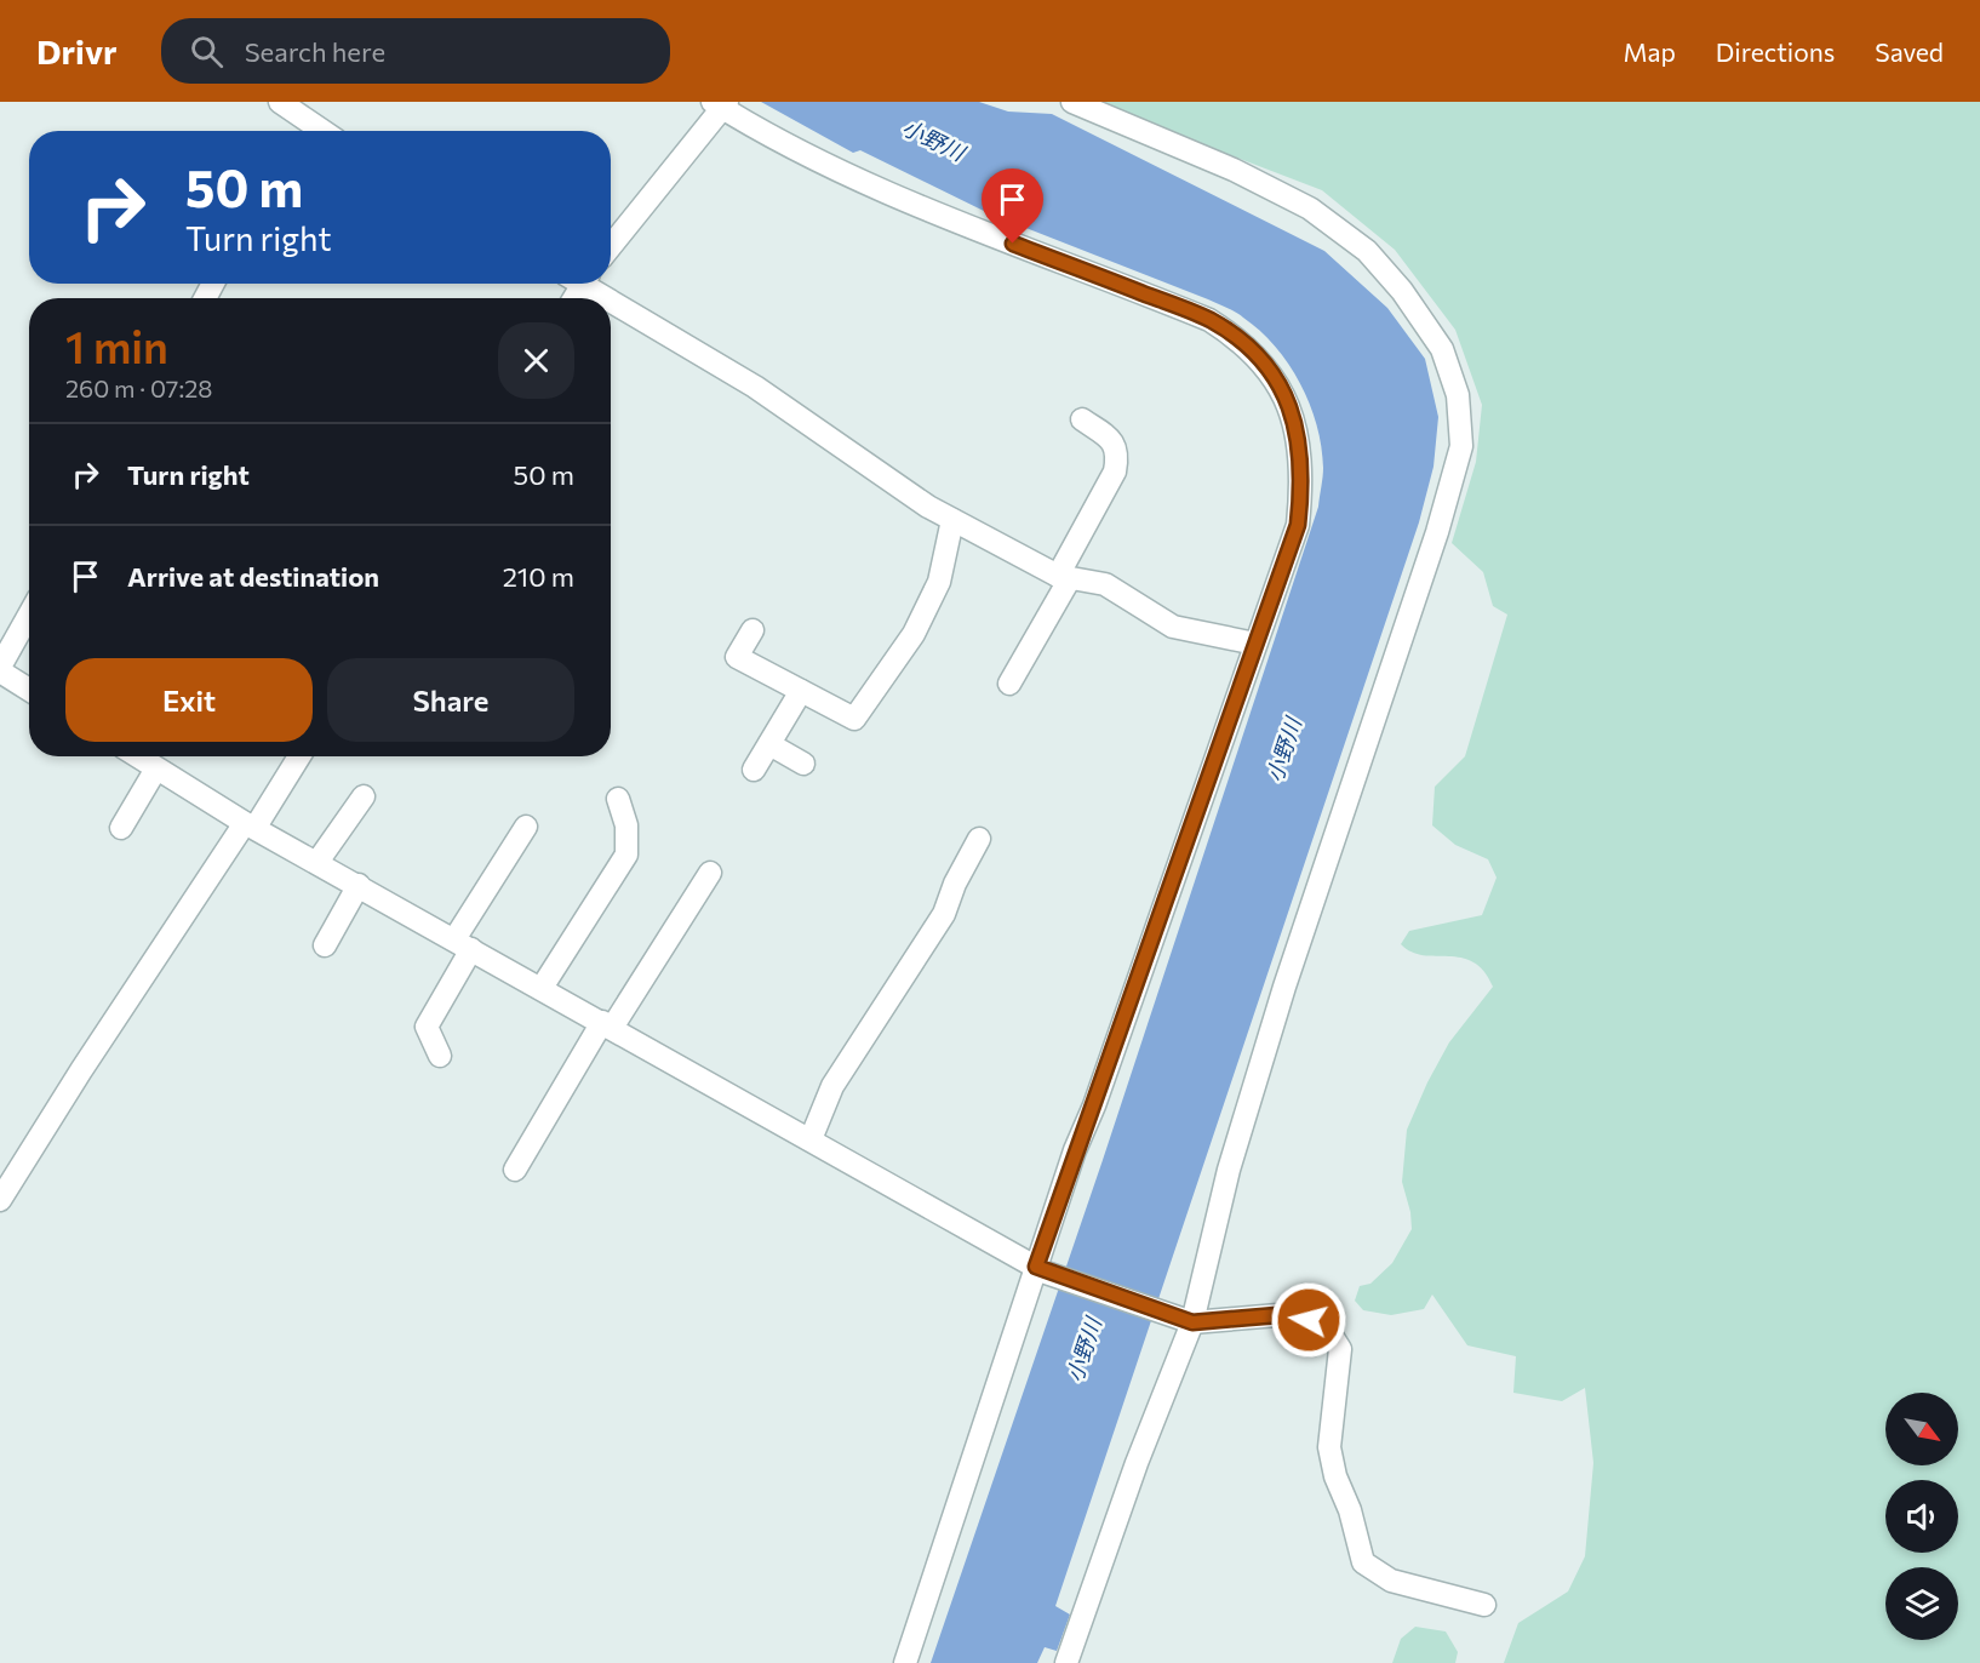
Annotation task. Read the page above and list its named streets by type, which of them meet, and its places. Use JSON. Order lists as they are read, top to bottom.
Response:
{
  "water": ["小野川"],
  "north": "bottom right",
  "page": {
    "header": "Drivr",
    "search": "Search here",
    "nav": ["Map", "Directions", "Saved"],
    "turn": ["50 m", "Turn right"],
    "heading": ["1 min", "260 m · 07:28"],
    "list": [
      {
        "name": "Turn right",
        "value": "50 m"
      },
      {
        "name": "Arrive at destination",
        "value": "210 m"
      }
    ],
    "buttons": ["Exit", "Share"]
  }
}
